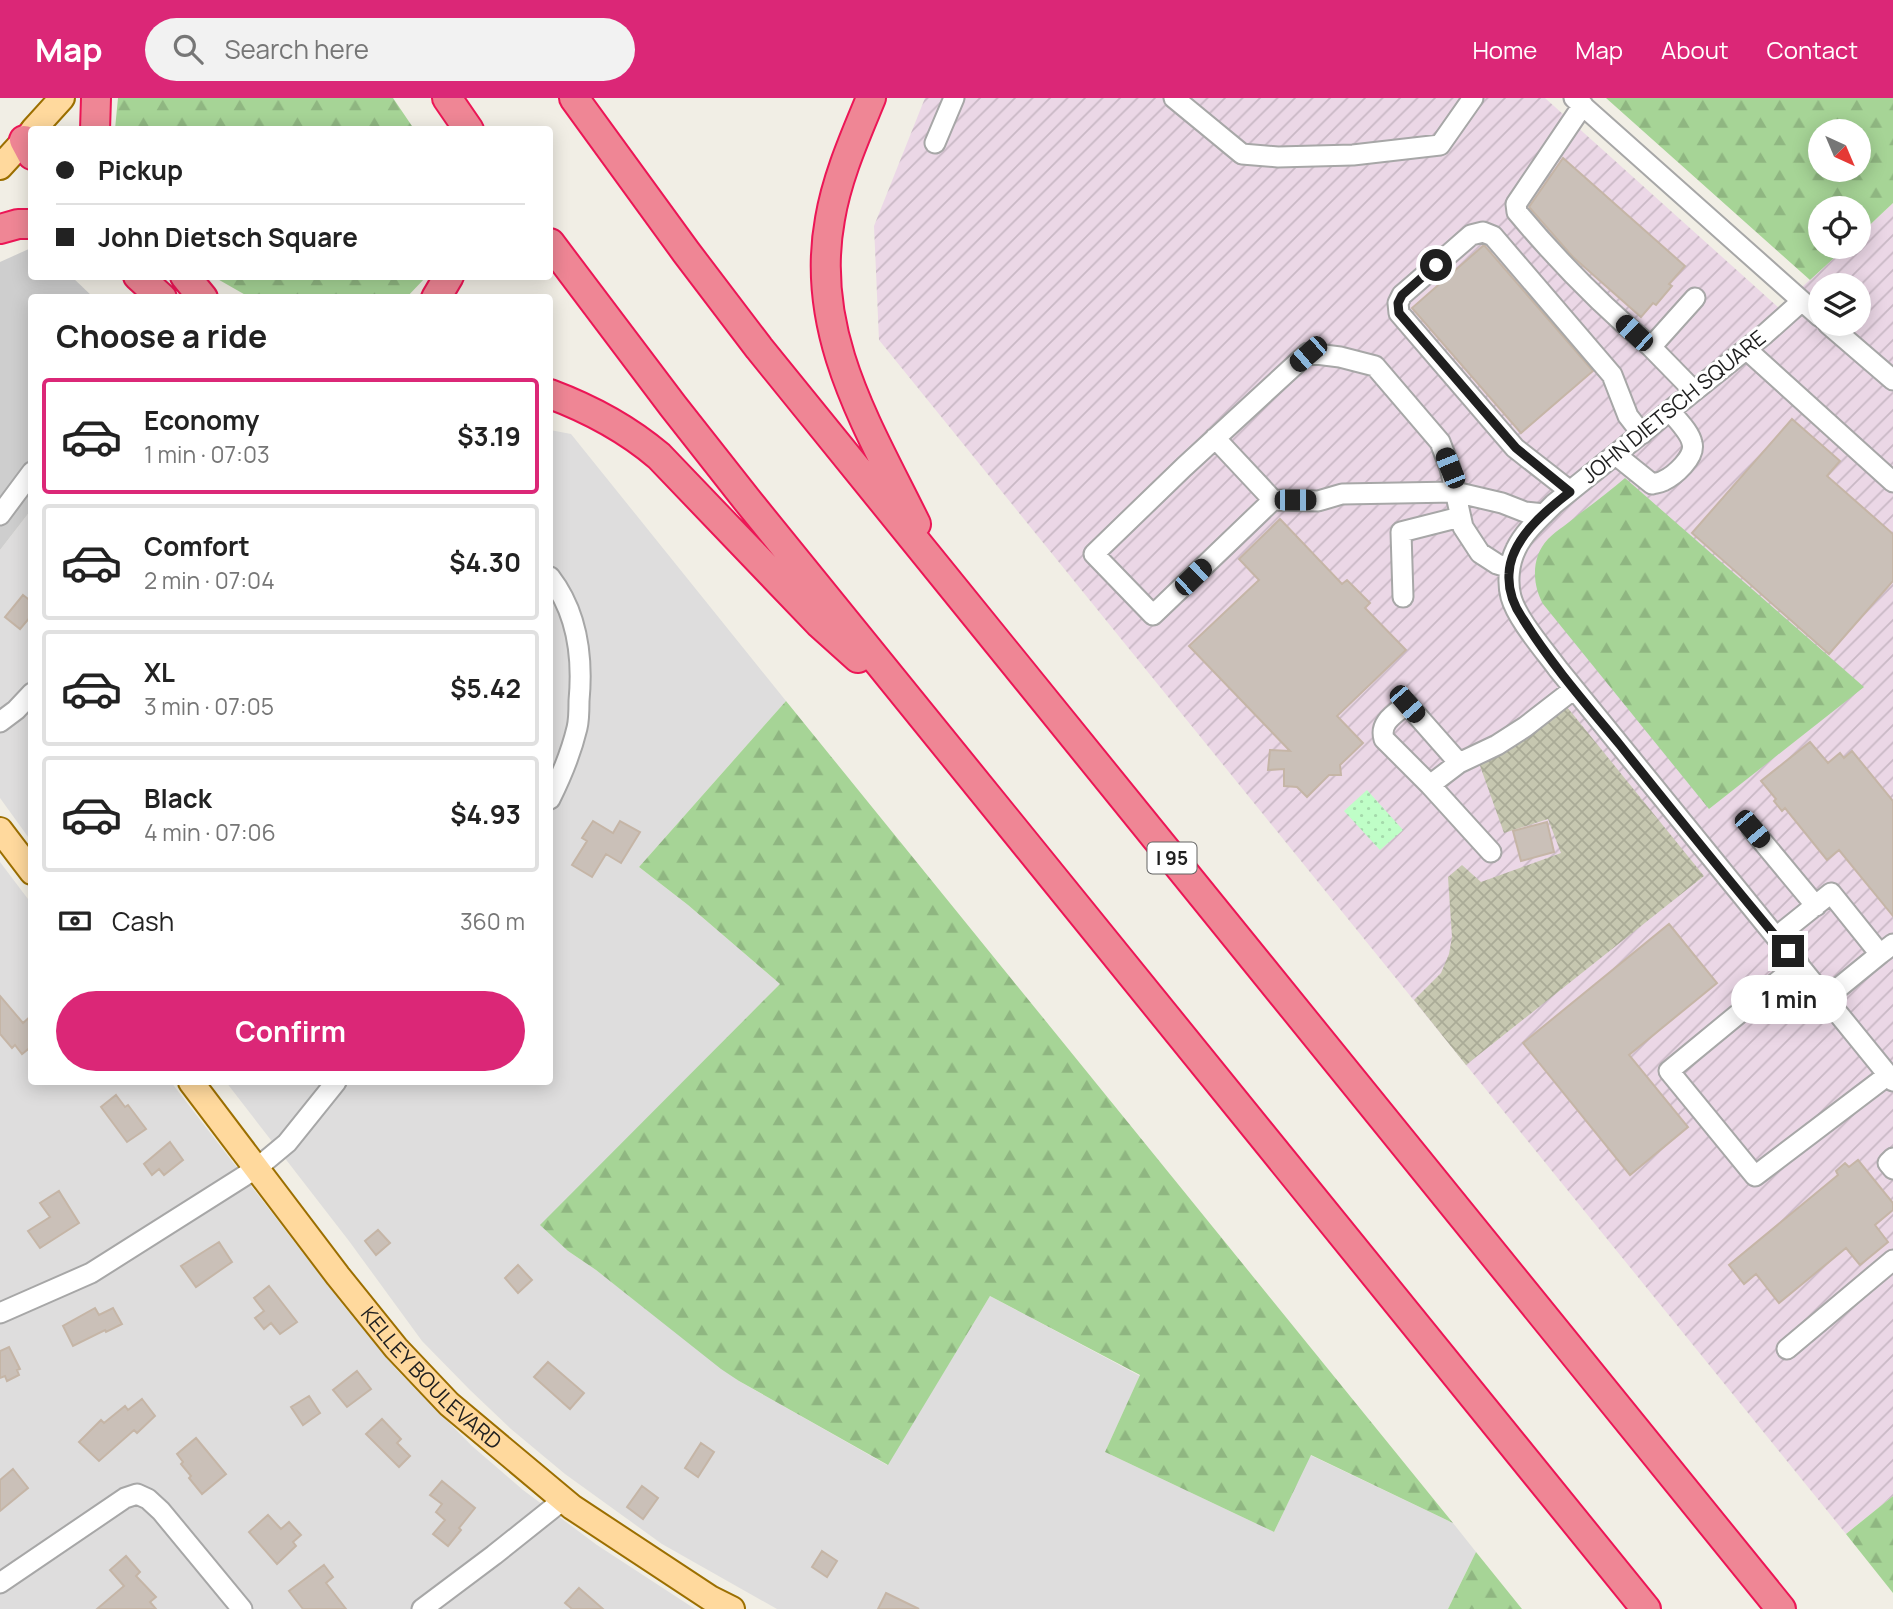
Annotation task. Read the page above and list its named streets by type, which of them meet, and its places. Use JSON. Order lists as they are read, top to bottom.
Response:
{
  "streets": {
    "highway": ["I 95"],
    "main road": ["KELLEY BOULEVARD"],
    "street": ["JOHN DIETSCH SQUARE"]
  },
  "north": "bottom right",
  "page": {
    "header": "Map",
    "search": "Search here",
    "nav": [
      "Home",
      "Map",
      "About",
      "Contact"
    ],
    "banner": ["Pickup", "John Dietsch Square"],
    "heading": "Choose a ride",
    "list": [
      {
        "name": "Economy",
        "note": "1 min · 07:03",
        "value": "$3.19"
      },
      {
        "name": "Comfort",
        "note": "2 min · 07:04",
        "value": "$4.30"
      },
      {
        "name": "XL",
        "note": "3 min · 07:05",
        "value": "$5.42"
      },
      {
        "name": "Black",
        "note": "4 min · 07:06",
        "value": "$4.93"
      }
    ],
    "pay": ["Cash", "360 m"],
    "bubble": "1 min",
    "buttons": "Confirm"
  }
}
